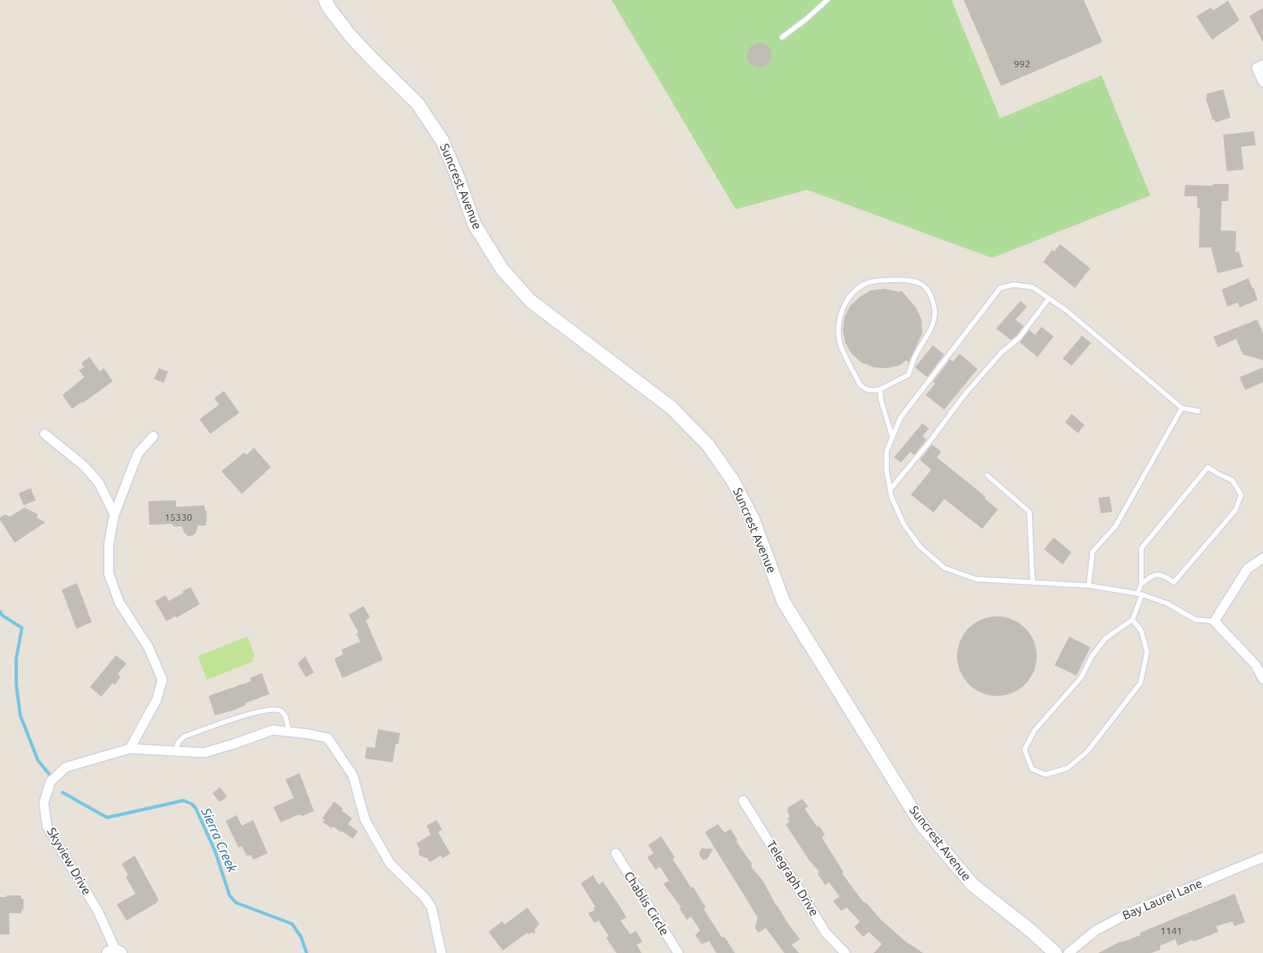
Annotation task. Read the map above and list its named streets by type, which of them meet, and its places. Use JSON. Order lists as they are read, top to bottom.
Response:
{
  "streets": {
    "street": [
      "Suncrest Avenue",
      "Skyview Drive",
      "Telegraph Drive",
      "Bay Laurel Lane",
      "Chablis Circle"
    ]
  },
  "water": ["Sierra Creek"],
  "house_numbers": ["992", "15330", "1141"]
}
